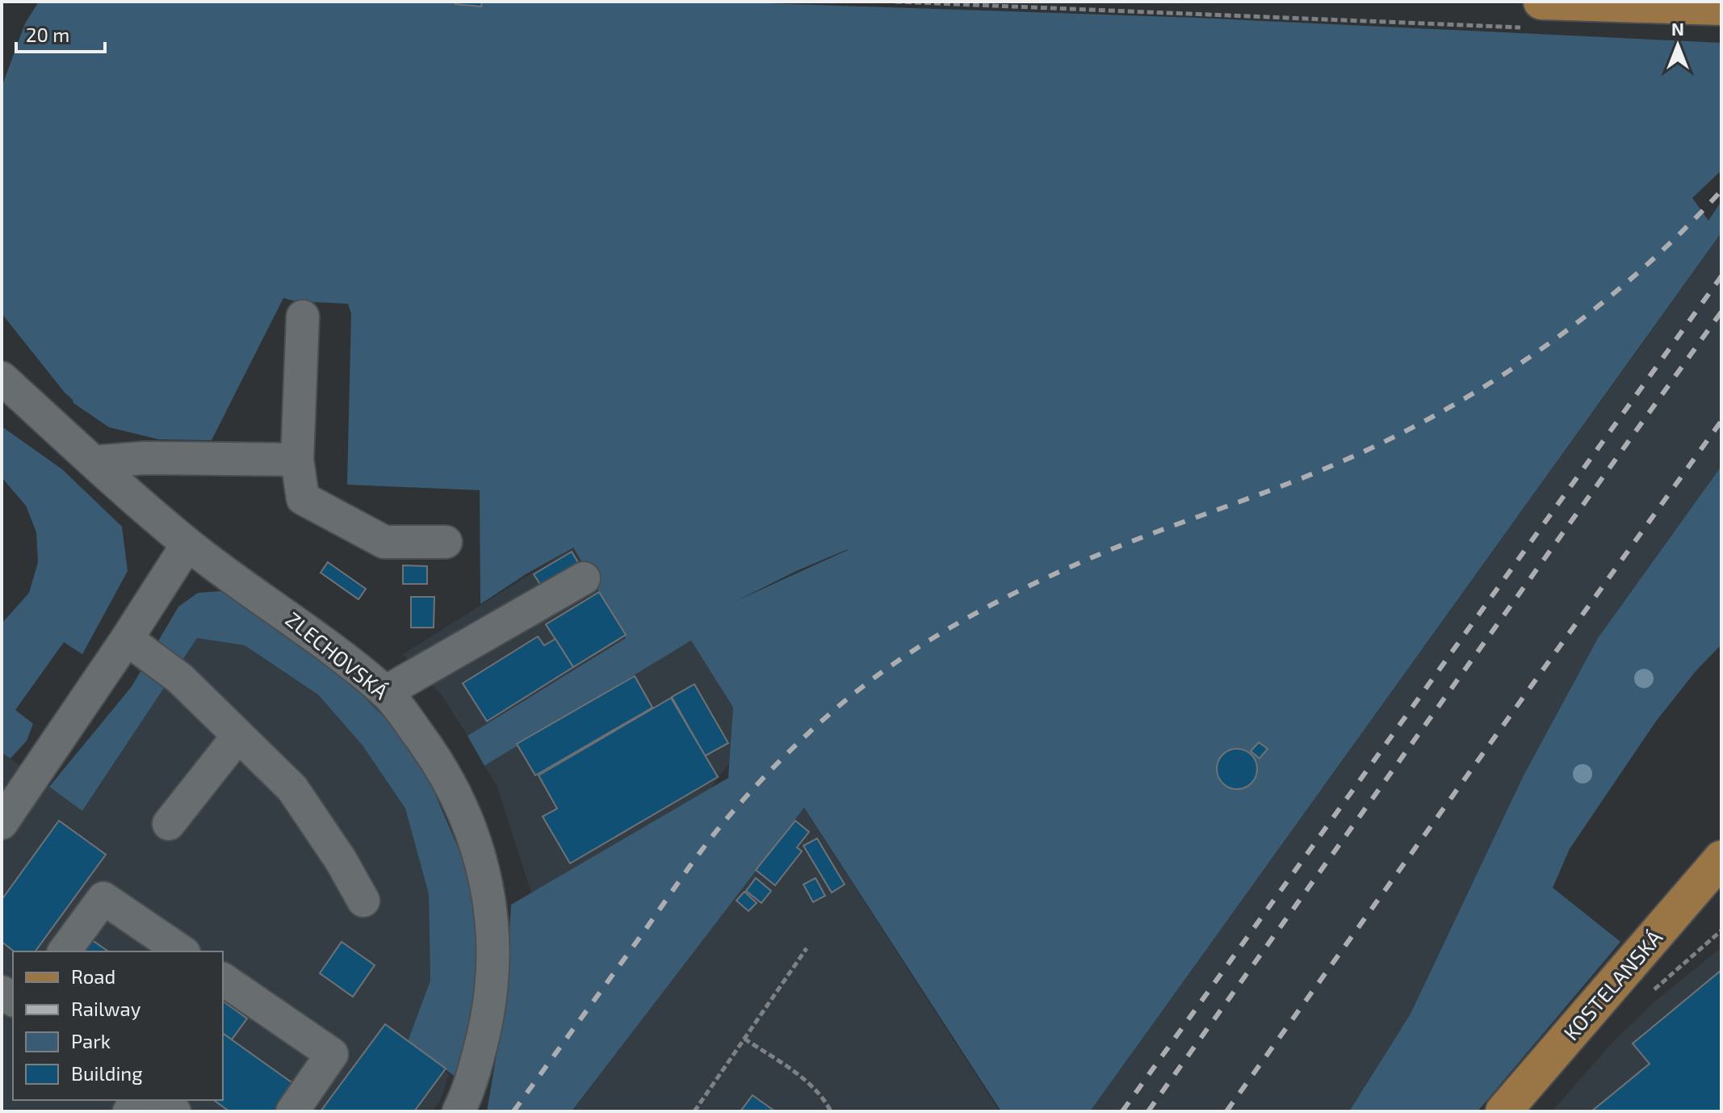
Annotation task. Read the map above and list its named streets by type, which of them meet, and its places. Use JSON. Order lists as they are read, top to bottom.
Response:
{
  "streets": {
    "main road": ["KOSTELANSKÁ"],
    "street": ["ZLECHOVSKÁ"]
  },
  "legend": [
    "Road",
    "Railway",
    "Park",
    "Building"
  ],
  "scale_bar": "20 m",
  "north": "top"
}
